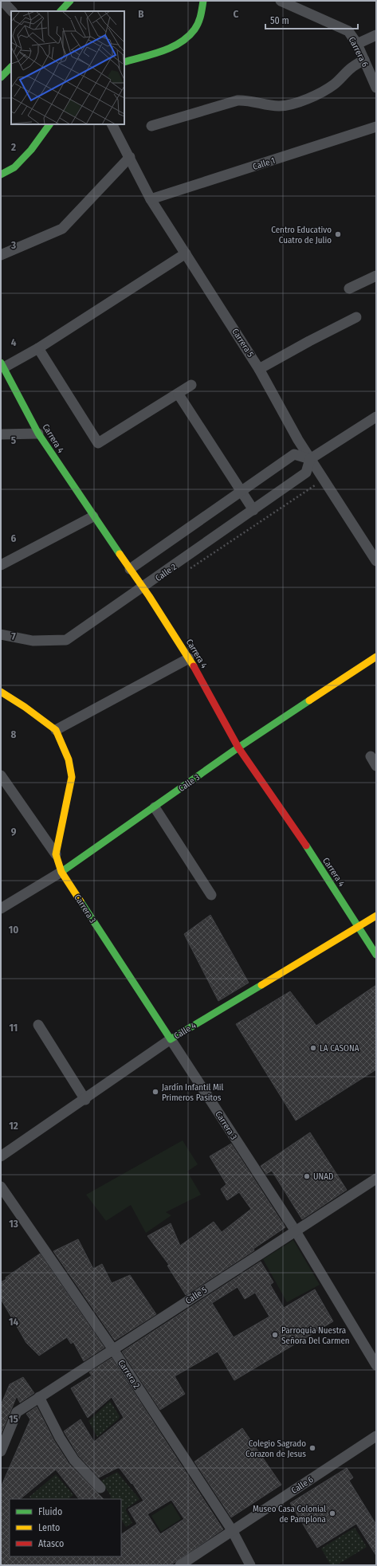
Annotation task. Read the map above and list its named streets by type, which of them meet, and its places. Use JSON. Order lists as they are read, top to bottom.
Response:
{
  "streets": {
    "main road": [
      "Carrera 4",
      "Calle 3",
      "Carrera 3",
      "Calle 4"
    ],
    "street": [
      "Carrera 6",
      "Calle 1",
      "Carrera 5",
      "Calle 2",
      "Calle 5",
      "Carrera 2",
      "Calle 6"
    ]
  },
  "crossings": [
    ["Calle 1", "Carrera 5"],
    ["Carrera 5", "Calle 2"],
    ["Carrera 4", "Calle 2"],
    ["Carrera 4", "Calle 3"],
    ["Carrera 4", "Calle 4"],
    ["Calle 3", "Carrera 3"],
    ["Carrera 3", "Calle 4"],
    ["Carrera 3", "Calle 5"],
    ["Calle 5", "Carrera 2"],
    ["Carrera 2", "Calle 6"]
  ],
  "places": [
    "Centro Educativo Cuatro de Julio",
    "LA CASONA",
    "Jardín Infantil Mil Primeros Pasitos",
    "UNAD",
    "Parroquia Nuestra Señora Del Carmen",
    "Colegio Sagrado Corazon de Jesus",
    "Museo Casa Colonial de Pamplona"
  ],
  "legend": ["Fluido", "Lento", "Atasco"],
  "scale_bar": "50 m",
  "grid": {
    "columns": ["B", "C"],
    "rows": [
      "2",
      "3",
      "4",
      "5",
      "6",
      "7",
      "8",
      "9",
      "10",
      "11",
      "12",
      "13",
      "14",
      "15"
    ]
  }
}
